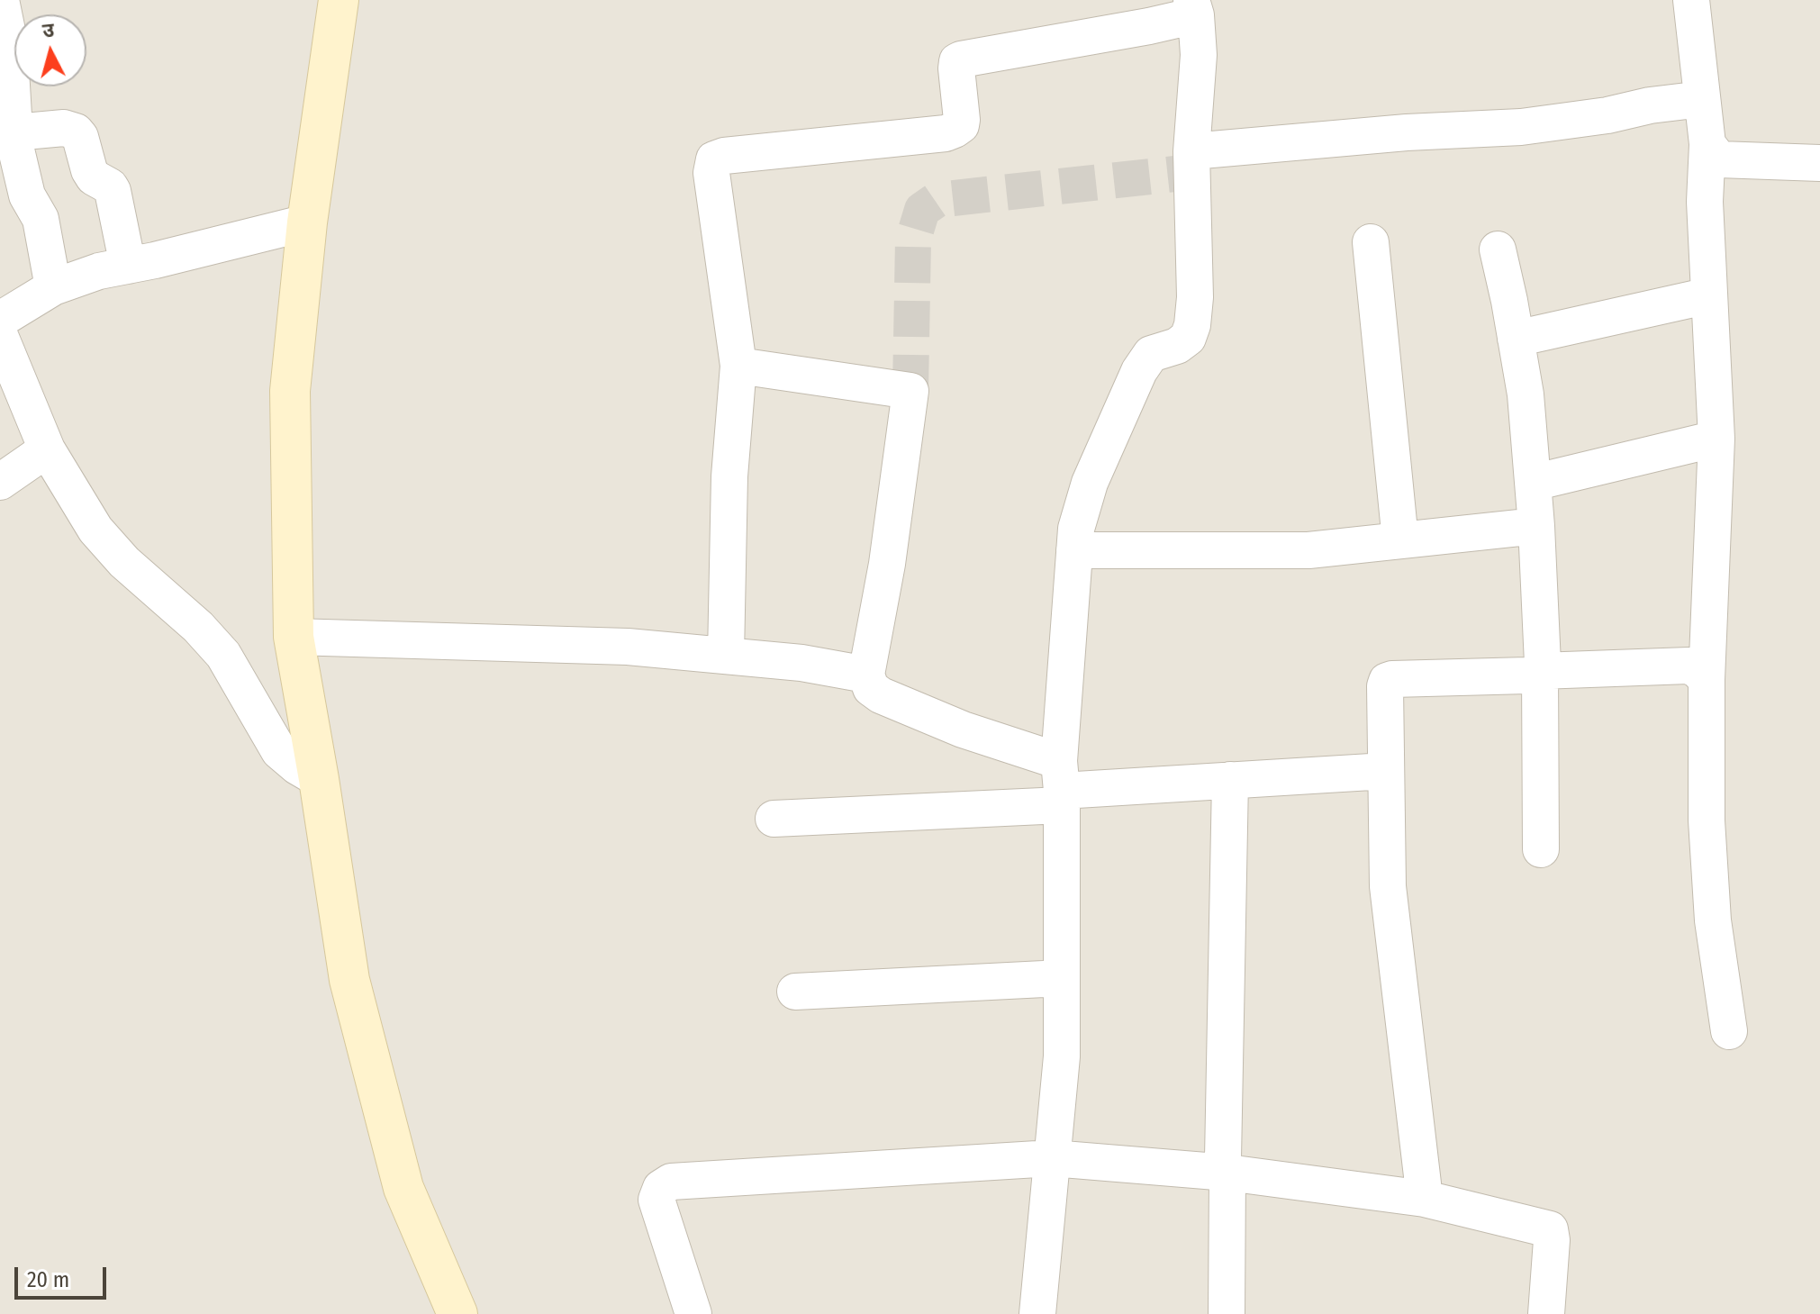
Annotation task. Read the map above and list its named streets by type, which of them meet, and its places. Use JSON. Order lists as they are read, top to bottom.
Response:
{
  "scale_bar": "20 m",
  "north": "top"
}
